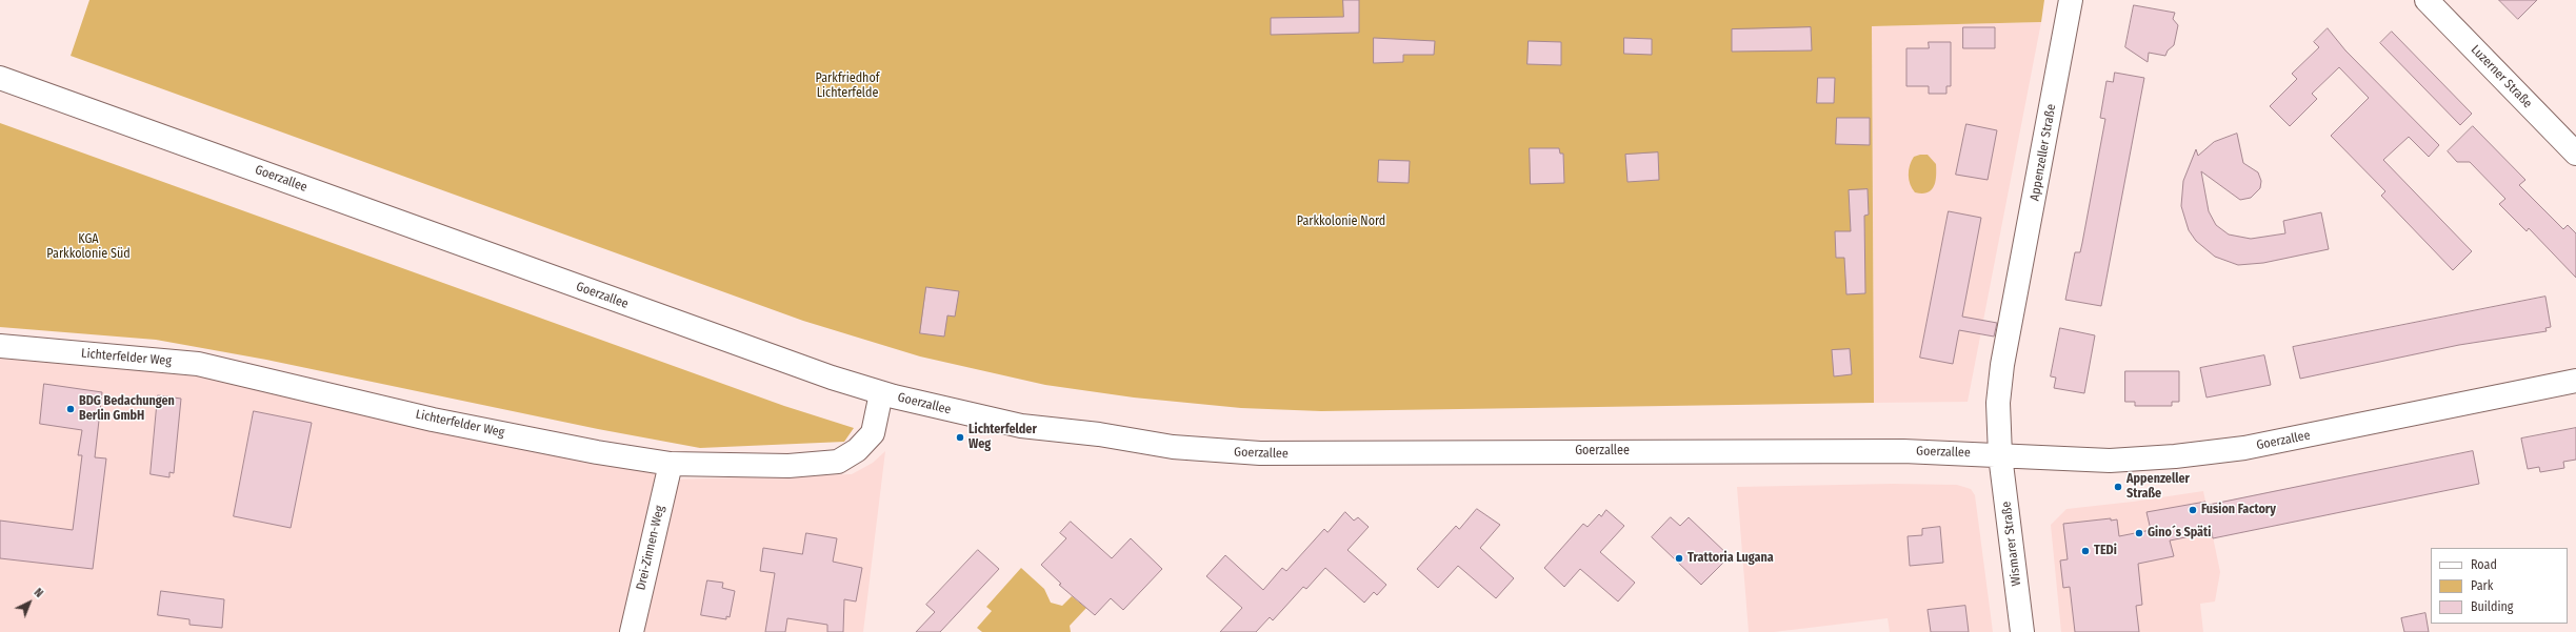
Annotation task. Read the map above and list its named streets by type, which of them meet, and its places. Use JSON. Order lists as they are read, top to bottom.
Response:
{
  "streets": {
    "main road": [
      "Luzerner Straße",
      "Appenzeller Straße",
      "Goerzallee",
      "Lichterfelder Weg",
      "Wismarer Straße",
      "Drei-Zinnen-Weg"
    ]
  },
  "crossings": [
    ["Appenzeller Straße", "Goerzallee"],
    ["Appenzeller Straße", "Wismarer Straße"],
    ["Goerzallee", "Lichterfelder Weg"],
    ["Goerzallee", "Wismarer Straße"],
    ["Lichterfelder Weg", "Drei-Zinnen-Weg"]
  ],
  "parks": ["Parkfriedhof Lichterfelde", "Parkkolonie Nord", "KGA Parkkolonie Süd"],
  "places": [
    "BDG Bedachungen Berlin GmbH",
    "Lichterfelder Weg",
    "Appenzeller Straße",
    "Fusion Factory",
    "Gino´s Späti",
    "TEDi",
    "Trattoria Lugana"
  ],
  "legend": ["Road", "Park", "Building"],
  "north": "top right"
}
